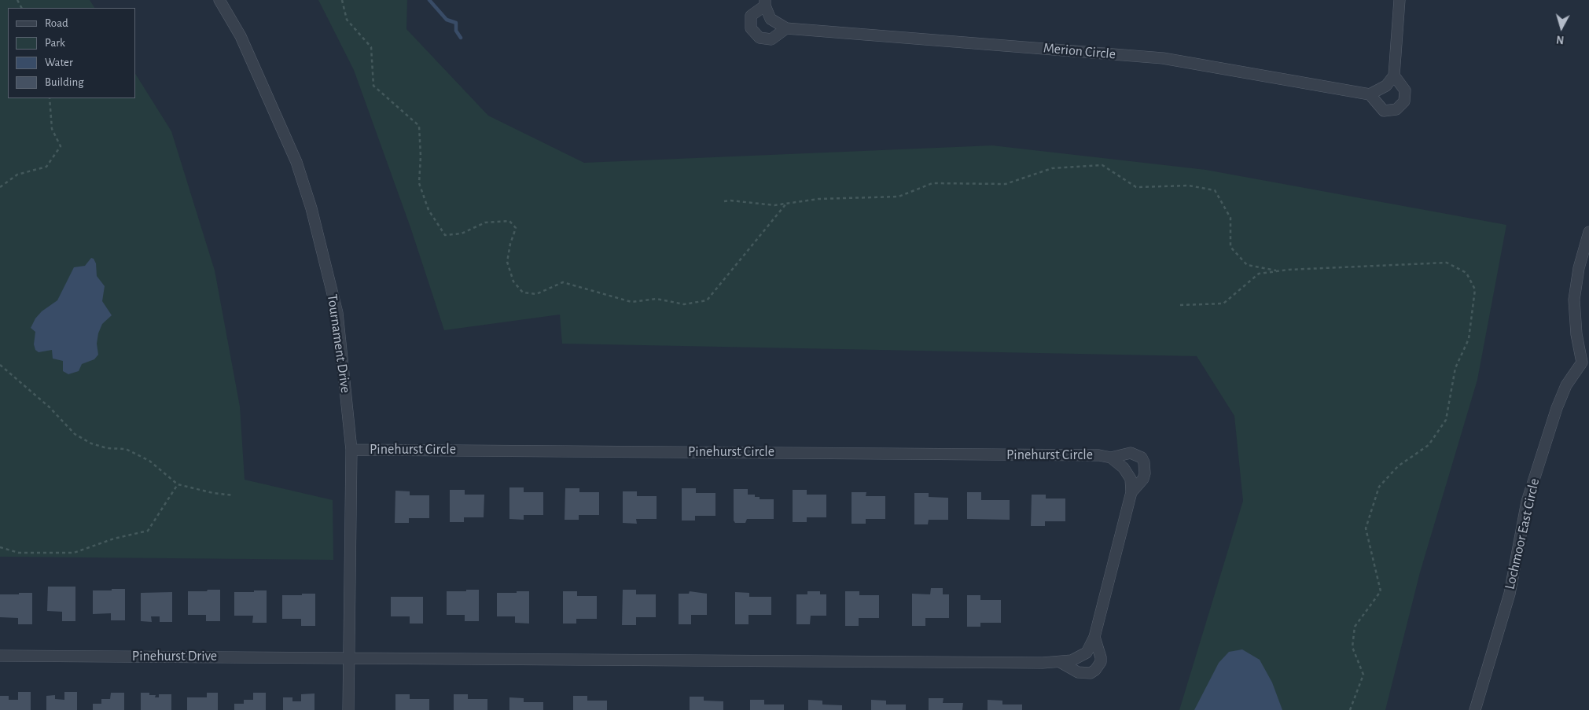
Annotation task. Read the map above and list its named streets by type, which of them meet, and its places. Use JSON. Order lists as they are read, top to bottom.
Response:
{
  "streets": {
    "street": [
      "Merion Circle",
      "Tournament Drive",
      "Pinehurst Circle",
      "Lochmoor East Circle",
      "Pinehurst Drive"
    ]
  },
  "crossings": [
    ["Tournament Drive", "Pinehurst Circle"],
    ["Tournament Drive", "Pinehurst Drive"],
    ["Pinehurst Circle", "Pinehurst Drive"]
  ],
  "legend": [
    "Road",
    "Park",
    "Water",
    "Building"
  ],
  "north": "bottom"
}
